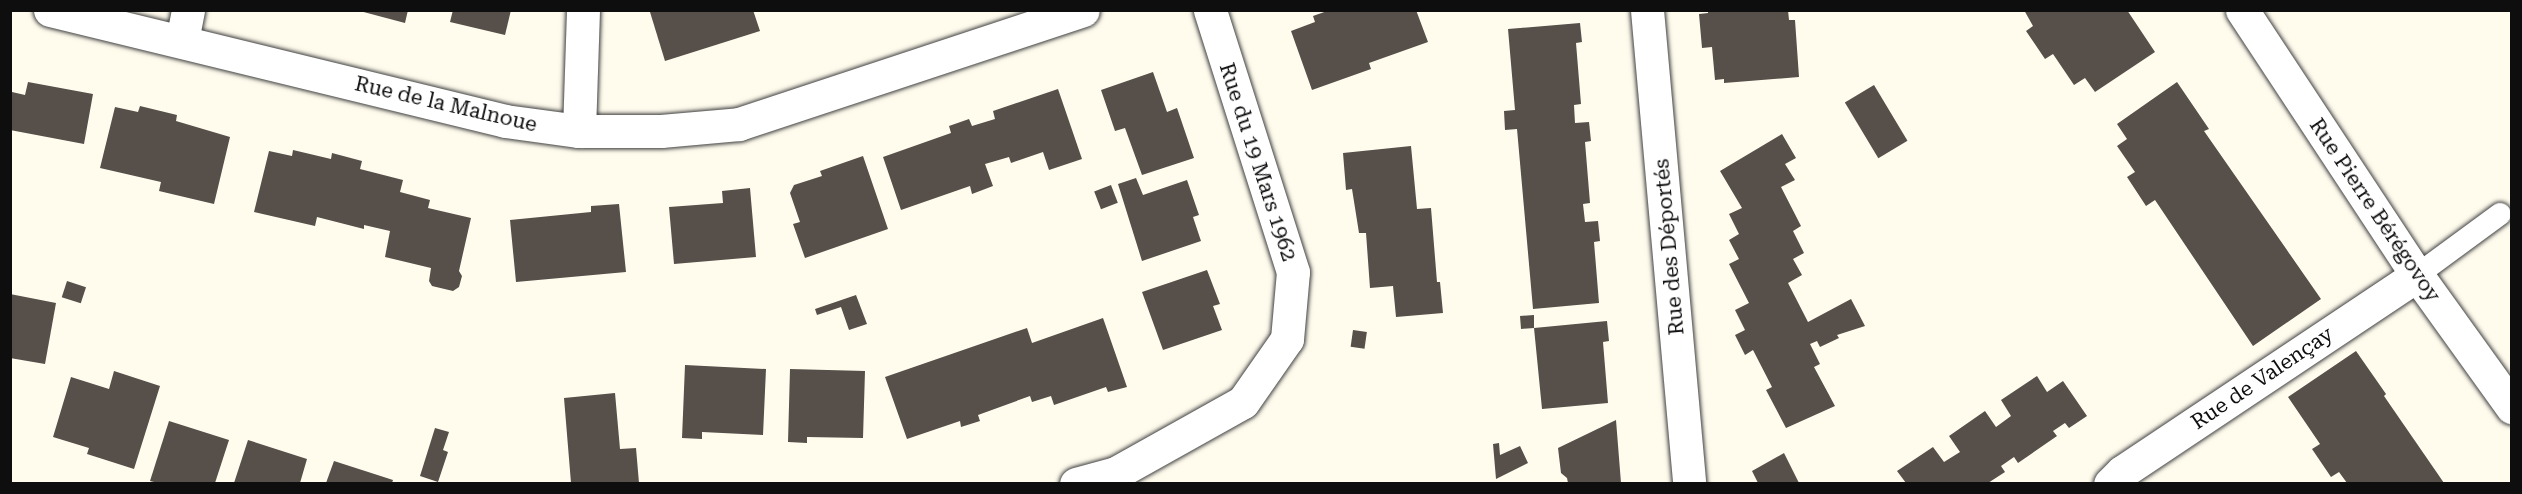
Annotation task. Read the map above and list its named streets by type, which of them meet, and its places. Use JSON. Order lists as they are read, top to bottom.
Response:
{
  "streets": {
    "street": [
      "Rue de la Malnoue",
      "Rue du 19 Mars 1962",
      "Rue Pierre Bérégovoy",
      "Rue des Déportés",
      "Rue de Valençay"
    ]
  },
  "crossings": [
    ["Rue Pierre Bérégovoy", "Rue de Valençay"]
  ]
}
